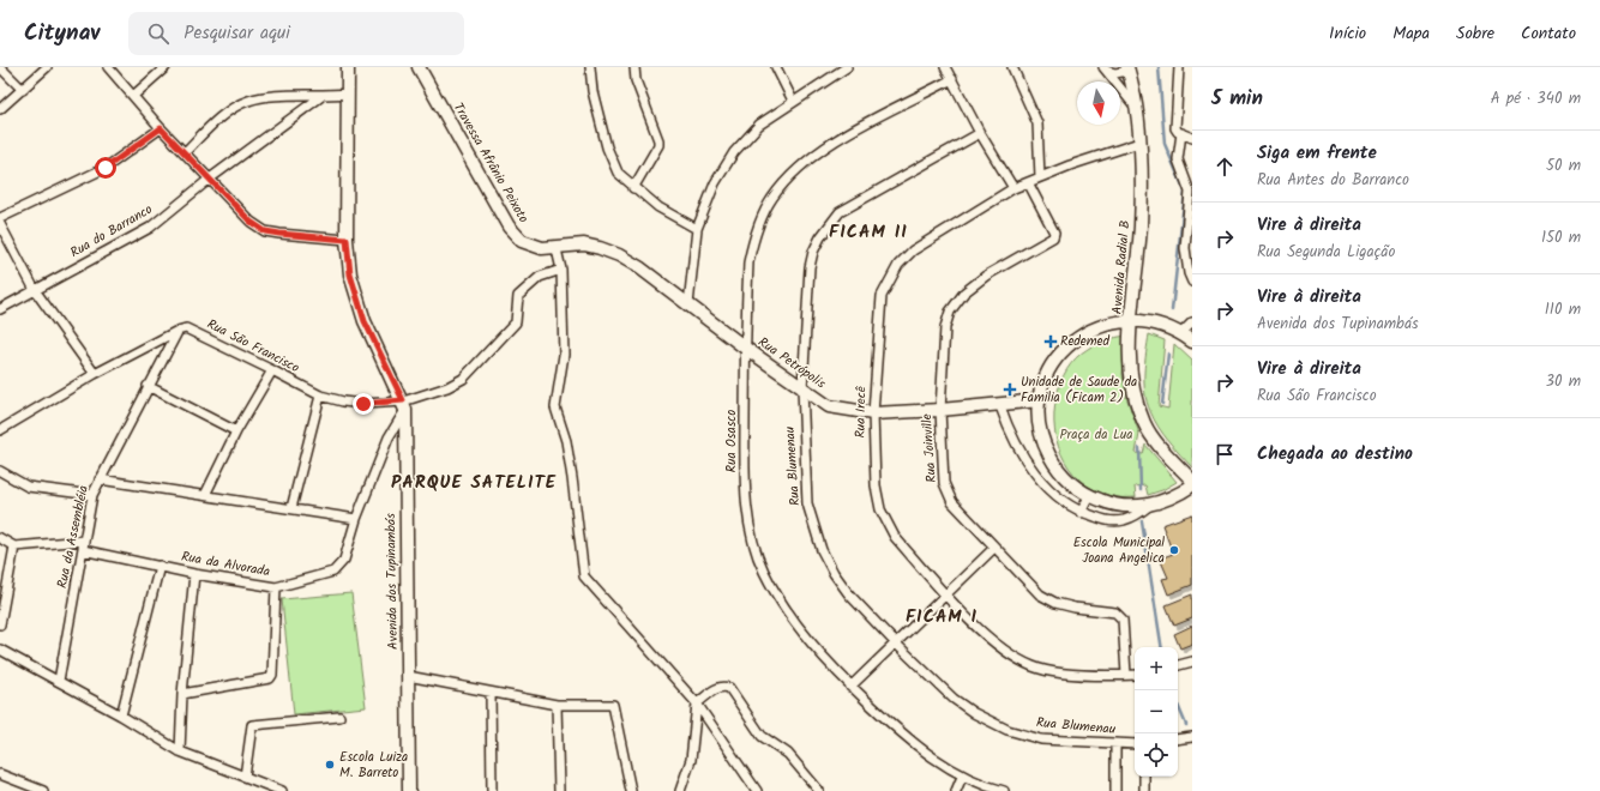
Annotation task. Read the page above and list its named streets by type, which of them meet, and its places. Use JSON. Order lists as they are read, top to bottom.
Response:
{
  "streets": {
    "street": [
      "Travessa Afrânio Peixoto",
      "Rua do Barranco",
      "Avenida Radial B",
      "Rua São Francisco",
      "Rua Petrópolis",
      "Rua Irecê",
      "Rua Osasco",
      "Rua Joinville",
      "Rua Blumenau",
      "Rua da Assembléia",
      "Rua da Alvorada",
      "Avenida dos Tupinambás"
    ]
  },
  "crossings": [
    ["Travessa Afrânio Peixoto", "Rua Petrópolis"],
    ["Avenida Radial B", "Rua Irecê"],
    ["Rua São Francisco", "Rua da Assembléia"],
    ["Rua São Francisco", "Rua da Alvorada"],
    ["Rua São Francisco", "Avenida dos Tupinambás"],
    ["Rua Petrópolis", "Rua Irecê"],
    ["Rua Petrópolis", "Rua Osasco"],
    ["Rua Petrópolis", "Rua Joinville"],
    ["Rua Petrópolis", "Rua Blumenau"],
    ["Rua Irecê", "Rua Joinville"],
    ["Rua da Assembléia", "Rua da Alvorada"],
    ["Rua da Alvorada", "Avenida dos Tupinambás"]
  ],
  "districts": ["FICAM II", "PARQUE SATELITE", "FICAM I"],
  "parks": ["Praça da Lua"],
  "places": {
    "health": ["Redemed", "Unidade de Saude da Familia (Ficam 2)"],
    "other": ["Escola Municipal Joana Angelica", "Escola Luiza M. Barreto"]
  },
  "north": "bottom",
  "page": {
    "header": "Citynav",
    "search": "Pesquisar aqui",
    "nav": [
      "Início",
      "Mapa",
      "Sobre",
      "Contato"
    ],
    "heading": ["5 min", "A pé · 340 m"],
    "list": [
      ["Siga em frente", "Rua Antes do Barranco", "50 m"],
      ["Vire à direita", "Rua Segunda Ligação", "150 m"],
      ["Vire à direita", "Avenida dos Tupinambás", "110 m"],
      ["Vire à direita", "Rua São Francisco", "30 m"],
      "Chegada ao destino"
    ],
    "map_buttons": ["+", "−"]
  }
}
